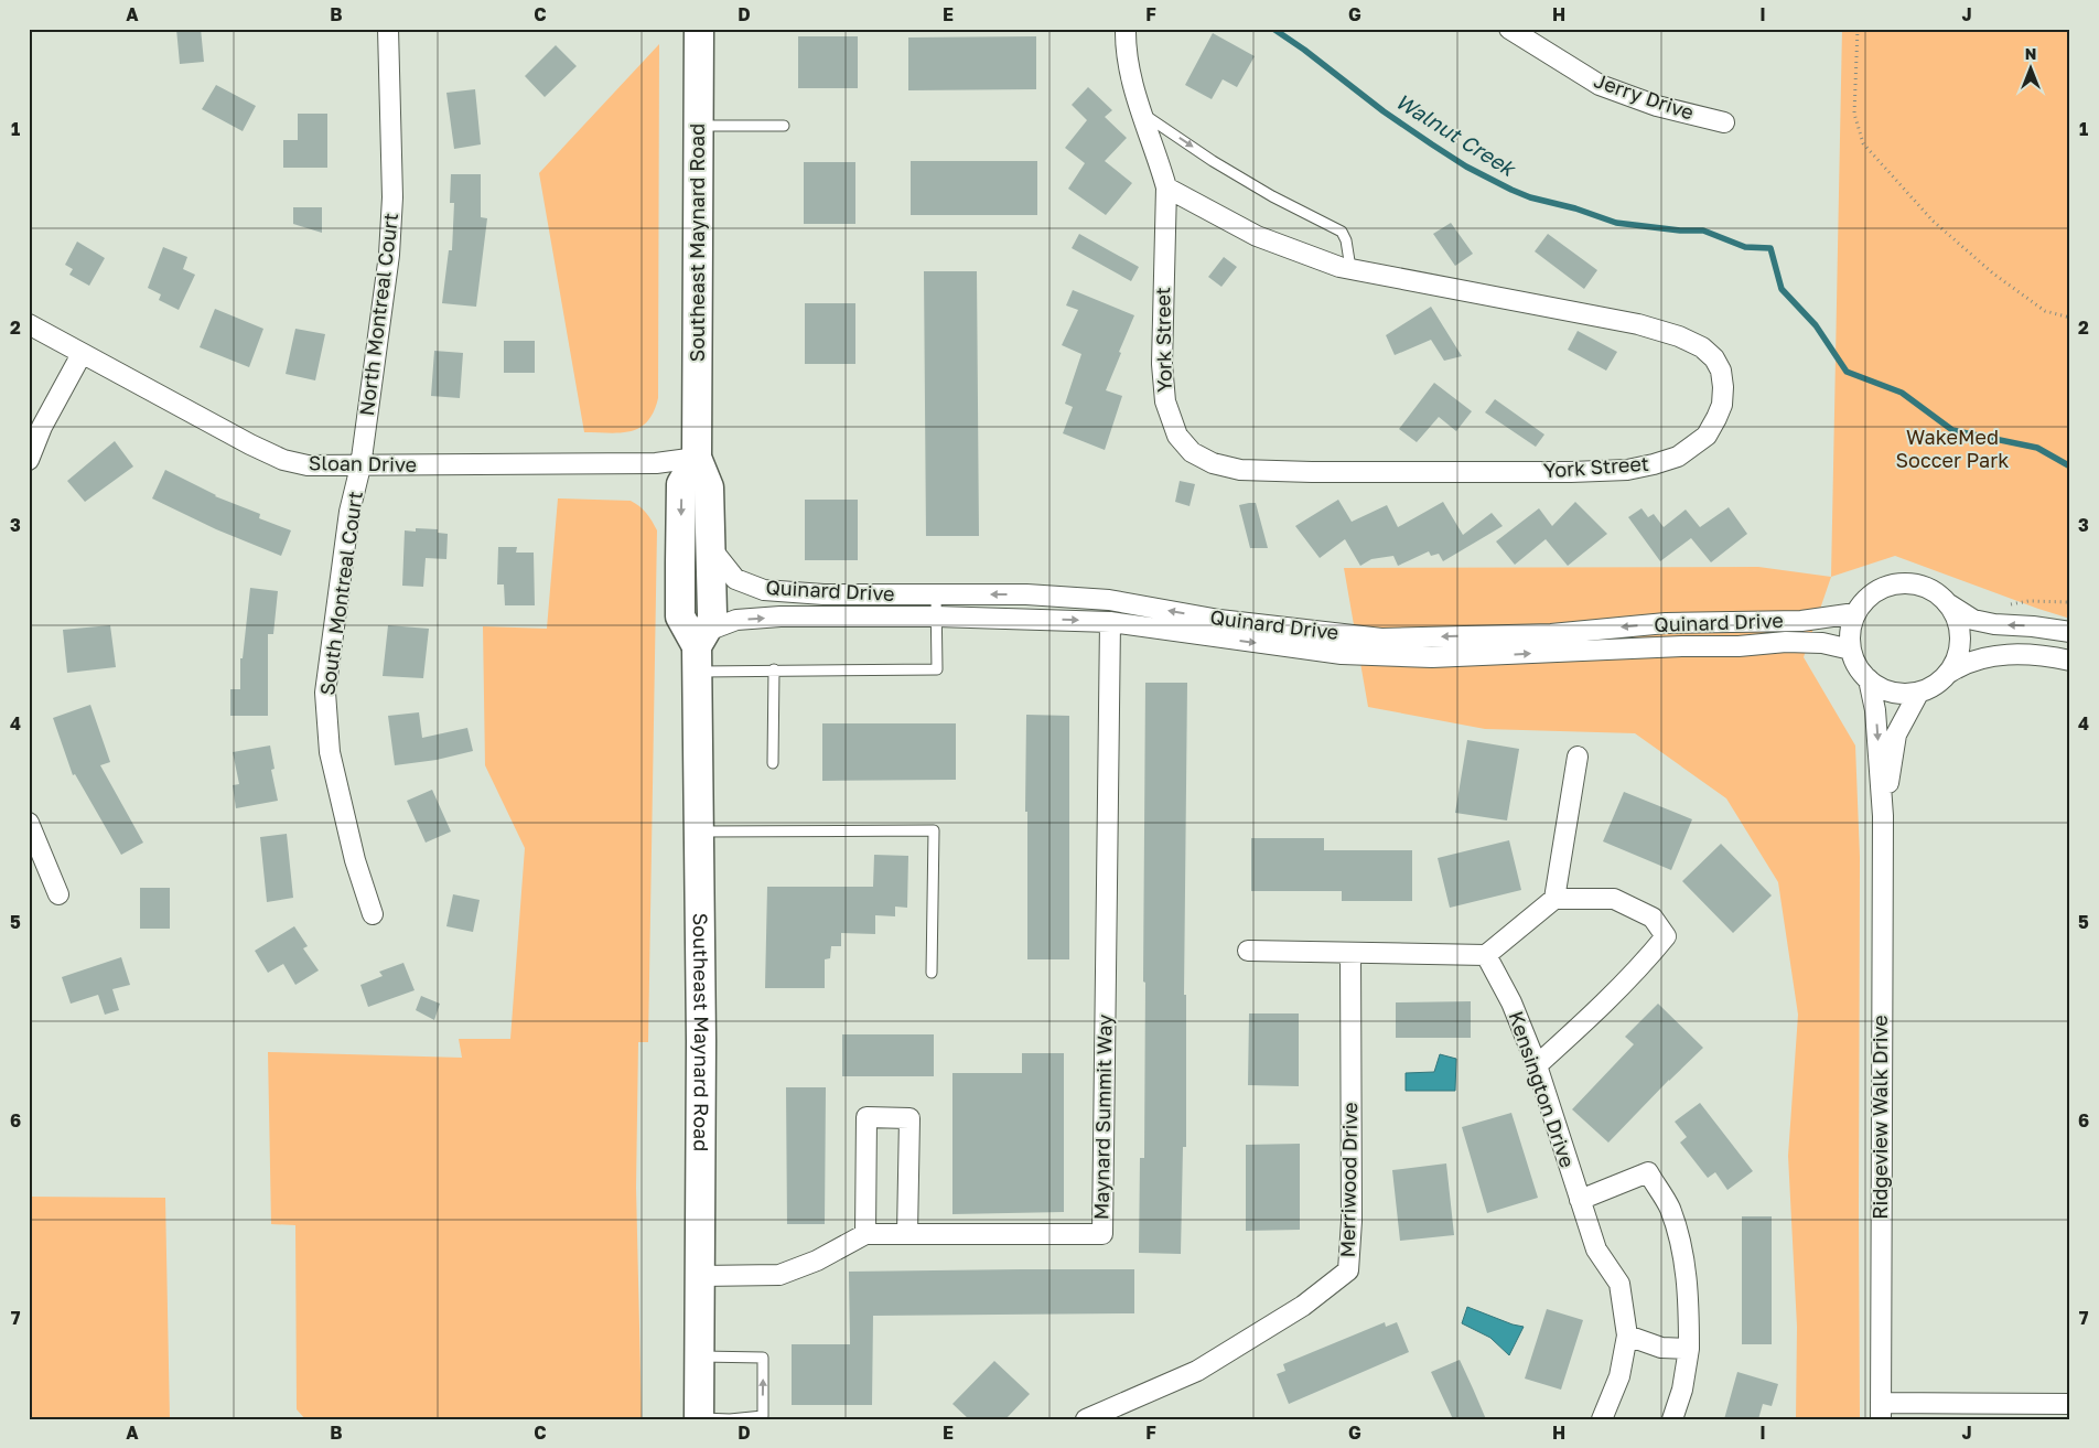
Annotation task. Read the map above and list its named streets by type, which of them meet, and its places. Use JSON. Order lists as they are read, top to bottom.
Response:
{
  "streets": {
    "main road": ["Southeast Maynard Road"],
    "street": [
      "Jerry Drive",
      "North Montreal Court",
      "York Street",
      "Sloan Drive",
      "Quinard Drive",
      "South Montreal Court",
      "Kensington Drive",
      "Maynard Summit Way",
      "Ridgeview Walk Drive",
      "Merriwood Drive"
    ]
  },
  "crossings": [
    ["Southeast Maynard Road", "Sloan Drive"],
    ["Southeast Maynard Road", "Quinard Drive"],
    ["Southeast Maynard Road", "Maynard Summit Way"],
    ["North Montreal Court", "Sloan Drive"],
    ["North Montreal Court", "South Montreal Court"],
    ["Sloan Drive", "South Montreal Court"],
    ["Quinard Drive", "Maynard Summit Way"],
    ["Quinard Drive", "Ridgeview Walk Drive"]
  ],
  "water": ["Walnut Creek"],
  "parks": ["WakeMed Soccer Park"],
  "north": "top",
  "grid": {
    "columns": [
      "A",
      "B",
      "C",
      "D",
      "E",
      "F",
      "G",
      "H",
      "I",
      "J"
    ],
    "rows": [
      "1",
      "2",
      "3",
      "4",
      "5",
      "6",
      "7"
    ]
  }
}
